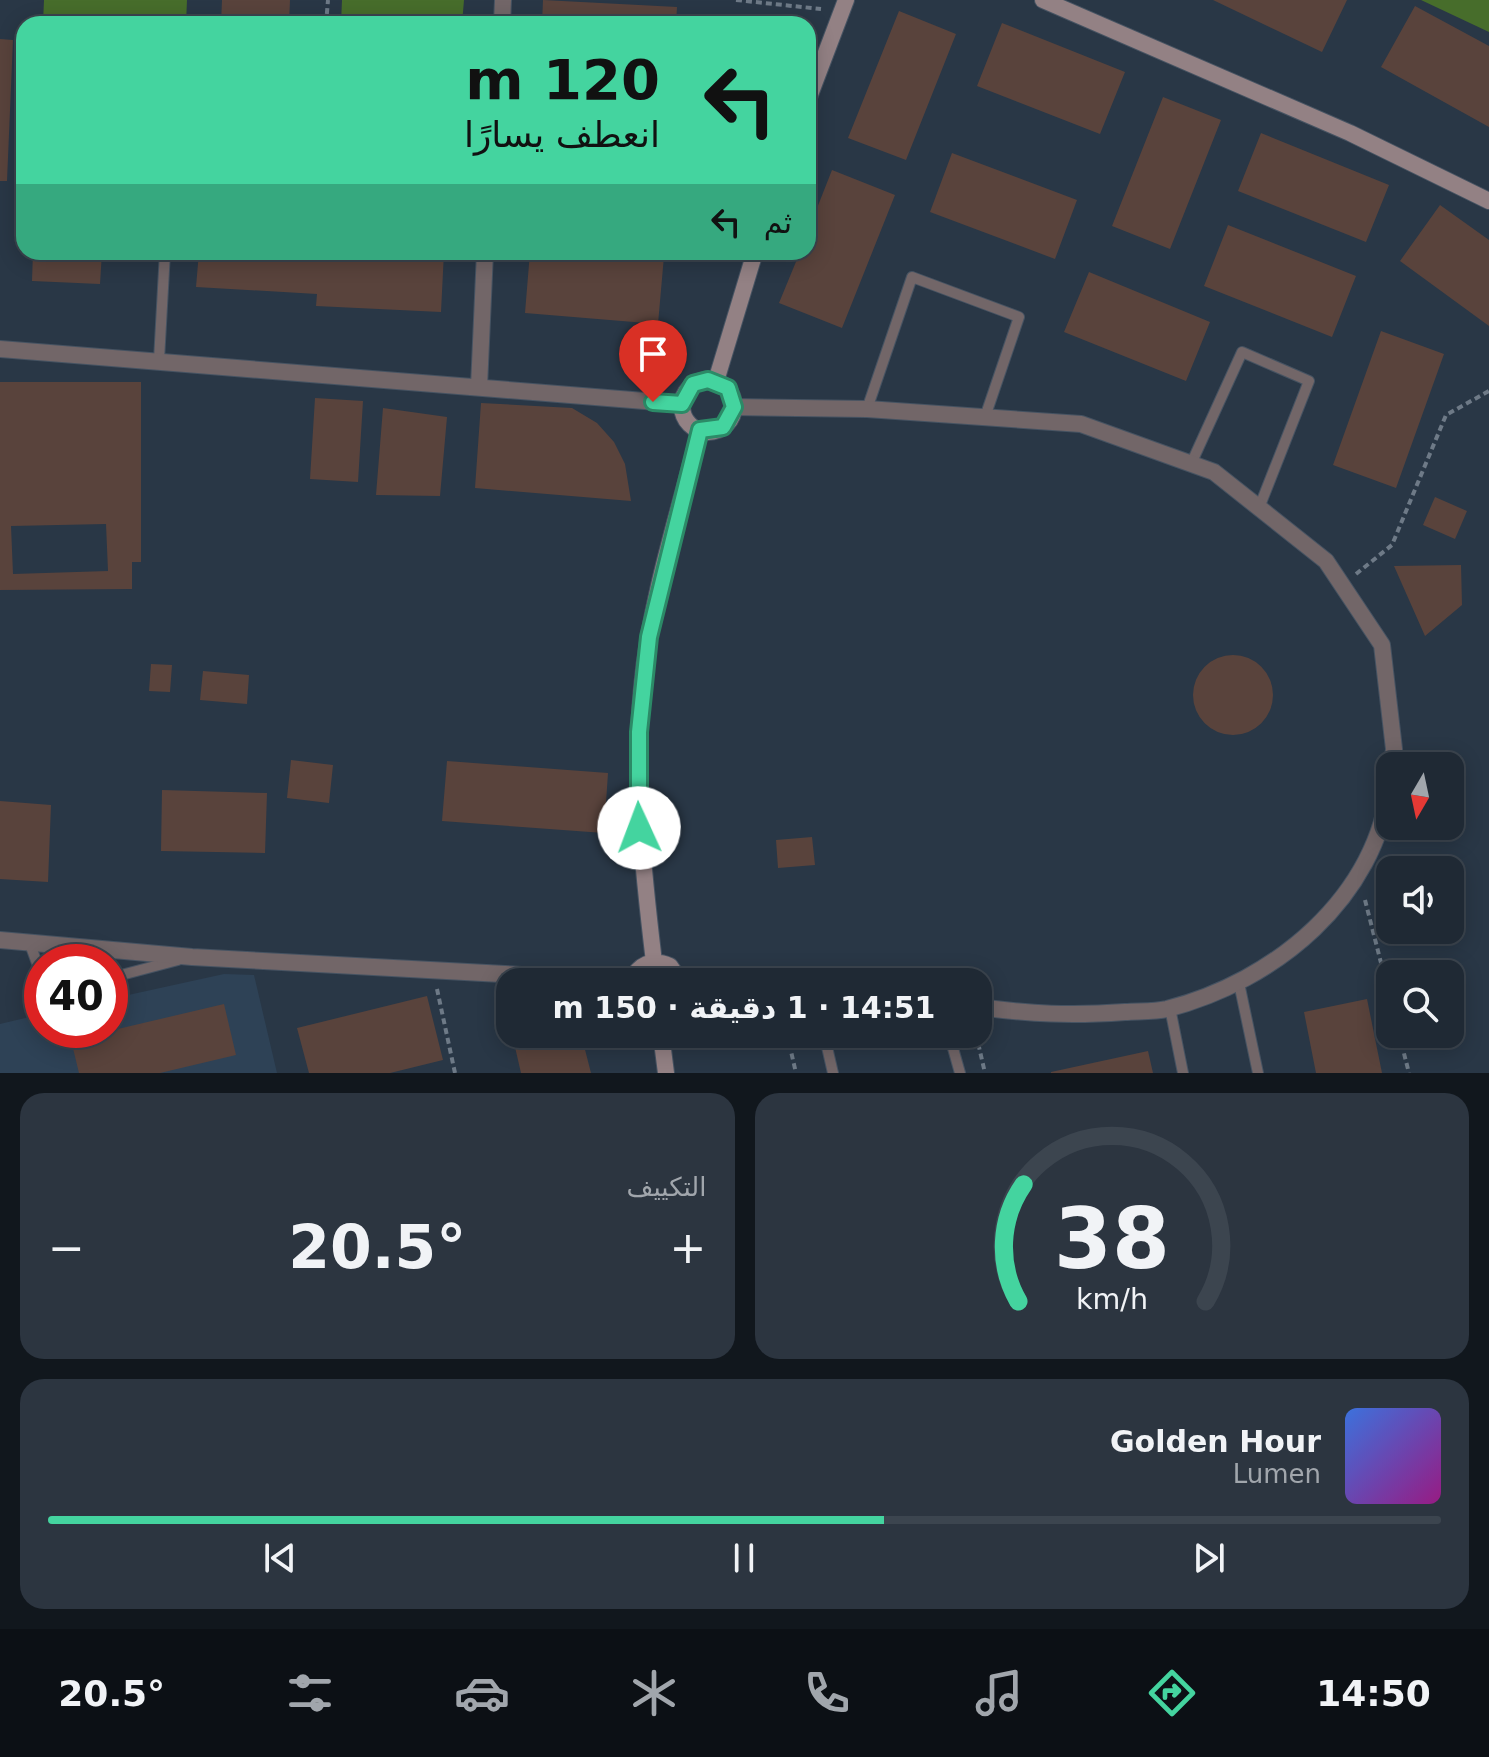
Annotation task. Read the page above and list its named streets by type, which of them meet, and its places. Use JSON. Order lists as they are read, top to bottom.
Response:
{
  "north": "bottom",
  "page": {
    "turn": ["120 m", "انعطف يسارًا"],
    "then": "ثم",
    "limit": "40",
    "trip": "14:51 · 1 دقيقة · 150 m",
    "tile": "التكييف",
    "heat": ["−", "20.5°", "+"],
    "song": ["Golden Hour", "Lumen"],
    "tabs": ["14:50", "20.5°"],
    "gauge": ["38", "km/h"]
  }
}
